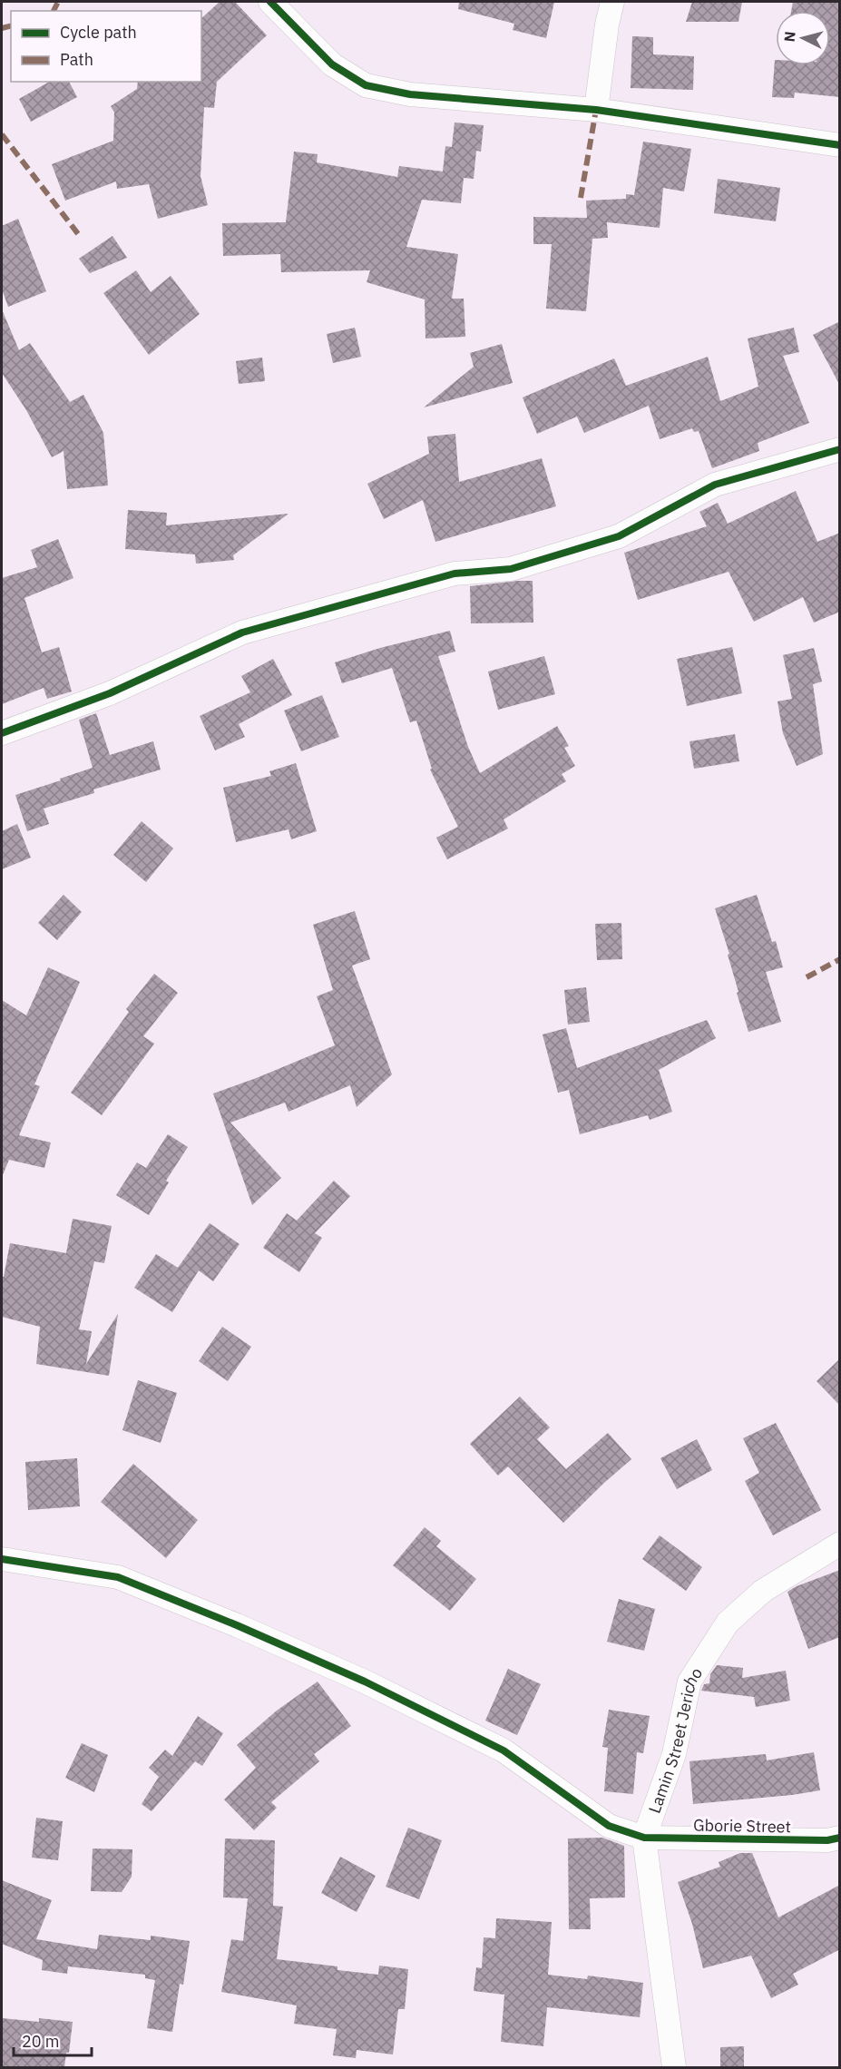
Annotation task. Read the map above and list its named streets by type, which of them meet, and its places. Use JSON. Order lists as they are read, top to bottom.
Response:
{
  "streets": {
    "street": ["Lamin Street Jericho", "Gborie Street"]
  },
  "crossings": [
    ["Lamin Street Jericho", "Gborie Street"]
  ],
  "legend": ["Cycle path", "Path"],
  "scale_bar": "20 m",
  "north": "left"
}
